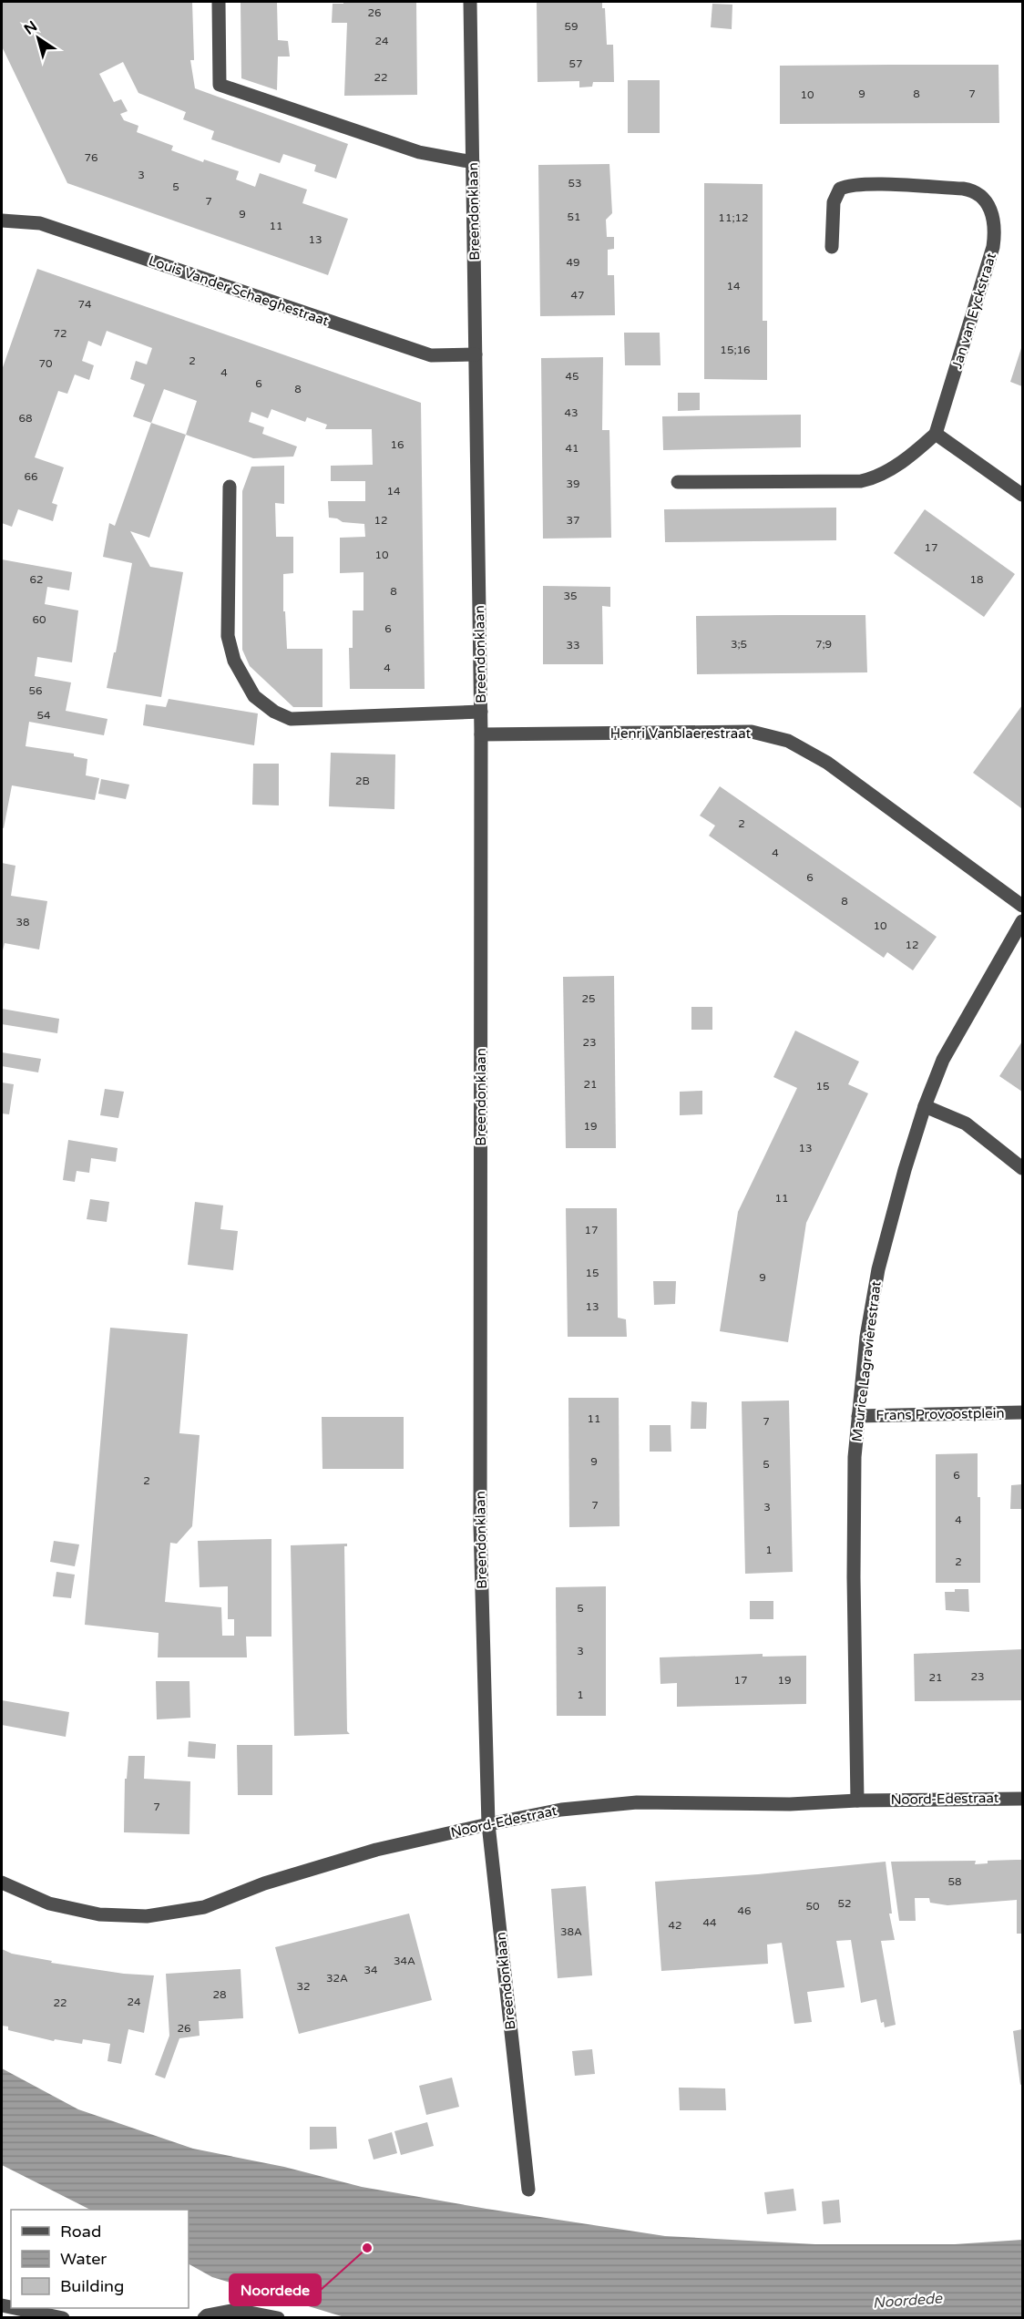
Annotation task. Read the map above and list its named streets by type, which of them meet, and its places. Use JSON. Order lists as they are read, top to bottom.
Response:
{
  "streets": {
    "street": [
      "Breendonklaan",
      "Louis Vander Schaeghestraat",
      "Jan van Eyckstraat",
      "Henri Vanblaerestraat",
      "Maurice Lagravièrestraat",
      "Frans Provoostplein",
      "Noord-Edestraat"
    ]
  },
  "crossings": [
    ["Breendonklaan", "Louis Vander Schaeghestraat"],
    ["Breendonklaan", "Henri Vanblaerestraat"],
    ["Breendonklaan", "Noord-Edestraat"],
    ["Maurice Lagravièrestraat", "Frans Provoostplein"],
    ["Maurice Lagravièrestraat", "Noord-Edestraat"]
  ],
  "water": ["Noordede"],
  "places": ["Noordede"],
  "house_numbers": [
    "26",
    "59",
    "24",
    "57",
    "22",
    "9",
    "8",
    "7",
    "10",
    "76",
    "3",
    "53",
    "5",
    "7",
    "9",
    "51",
    "11;12",
    "11",
    "13",
    "49",
    "14",
    "47",
    "74",
    "72",
    "15;16",
    "2",
    "70",
    "4",
    "45",
    "6",
    "8",
    "43",
    "68",
    "16",
    "41",
    "66",
    "39",
    "14",
    "12",
    "37",
    "17",
    "10",
    "62",
    "18",
    "8",
    "35",
    "60",
    "6",
    "3;5",
    "7;9",
    "33",
    "4",
    "56",
    "54",
    "2B",
    "2",
    "4",
    "6",
    "8",
    "38",
    "10",
    "12",
    "25",
    "23",
    "21",
    "15",
    "19",
    "13",
    "11",
    "17",
    "15",
    "9",
    "13",
    "11",
    "7",
    "9",
    "5",
    "6",
    "2",
    "7",
    "3",
    "4",
    "1",
    "2",
    "5",
    "3",
    "23",
    "21",
    "17",
    "19",
    "1",
    "7",
    "58",
    "52",
    "50",
    "46",
    "44",
    "42",
    "38A",
    "34A",
    "34",
    "32A",
    "32",
    "28",
    "24",
    "22",
    "26"
  ],
  "legend": ["Road", "Water", "Building"],
  "north": "top left"
}
